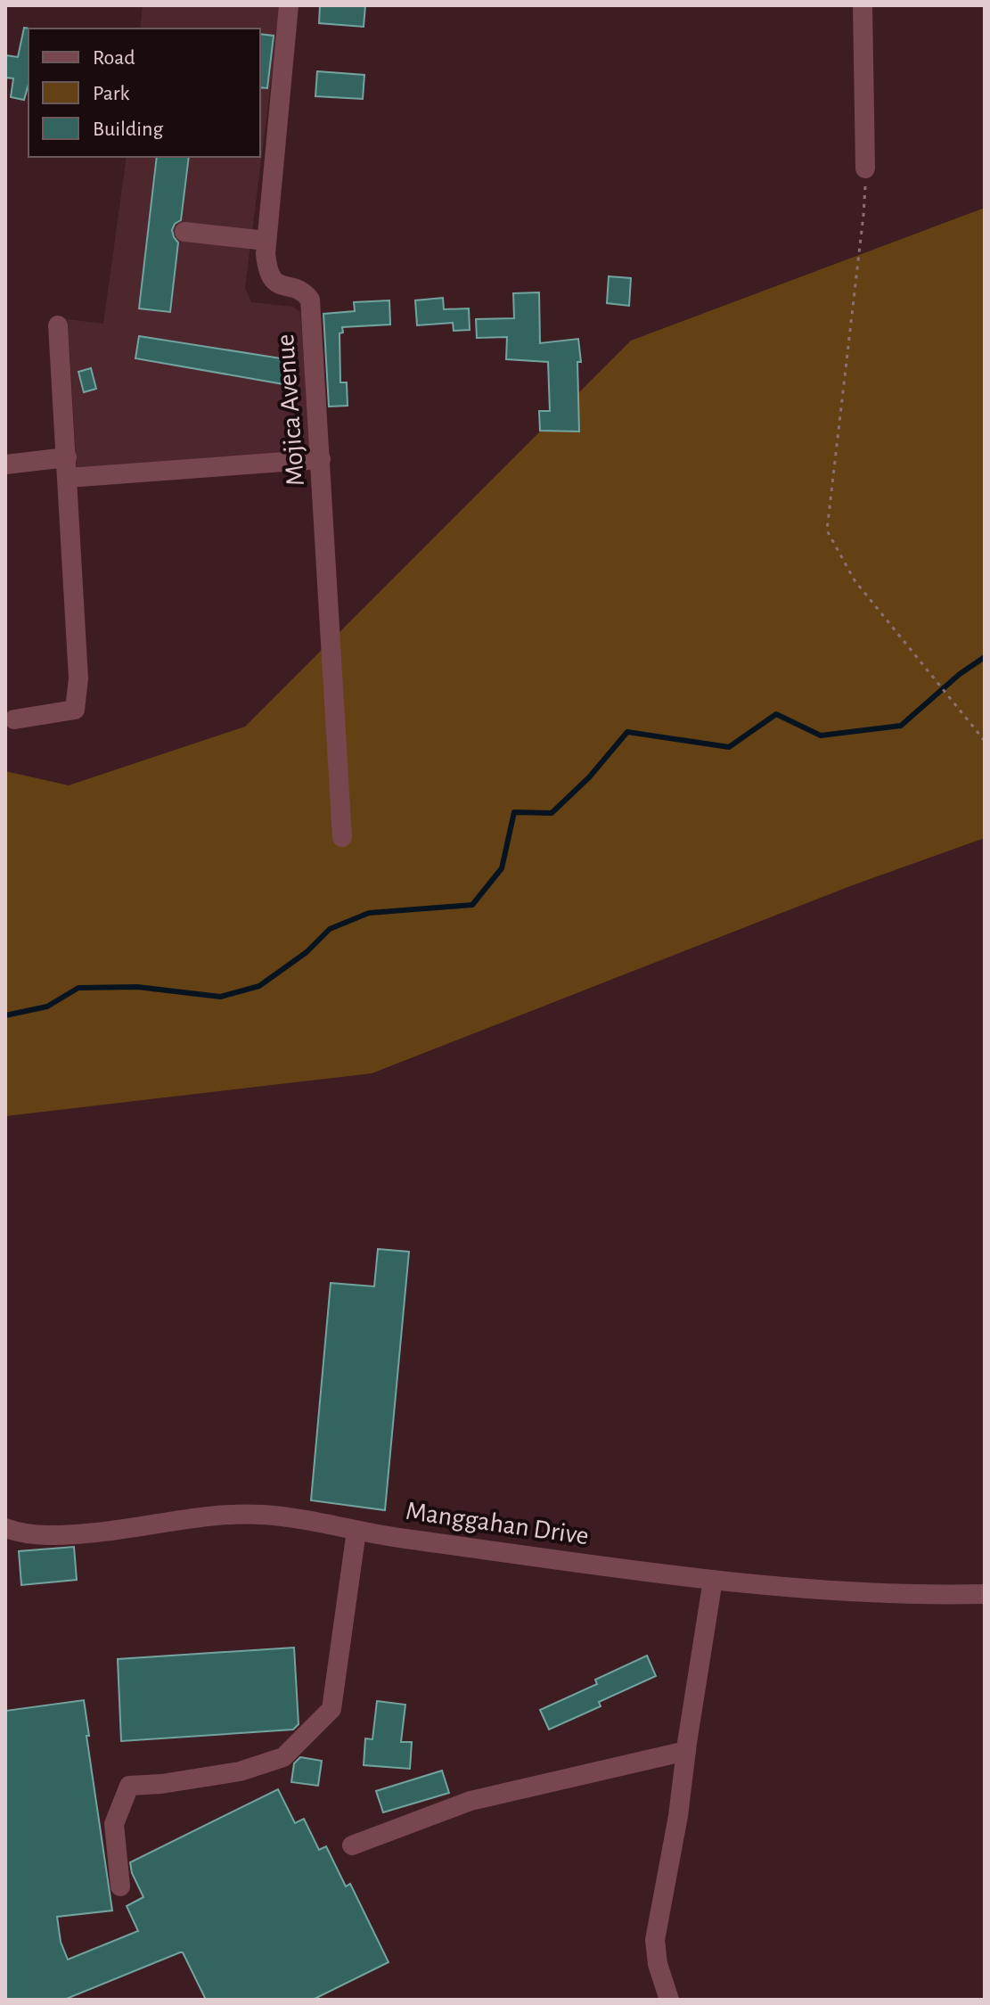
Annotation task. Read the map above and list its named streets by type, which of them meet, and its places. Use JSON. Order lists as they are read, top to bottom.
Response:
{
  "streets": {
    "street": ["Mojica Avenue", "Manggahan Drive"]
  },
  "legend": ["Road", "Park", "Building"]
}
